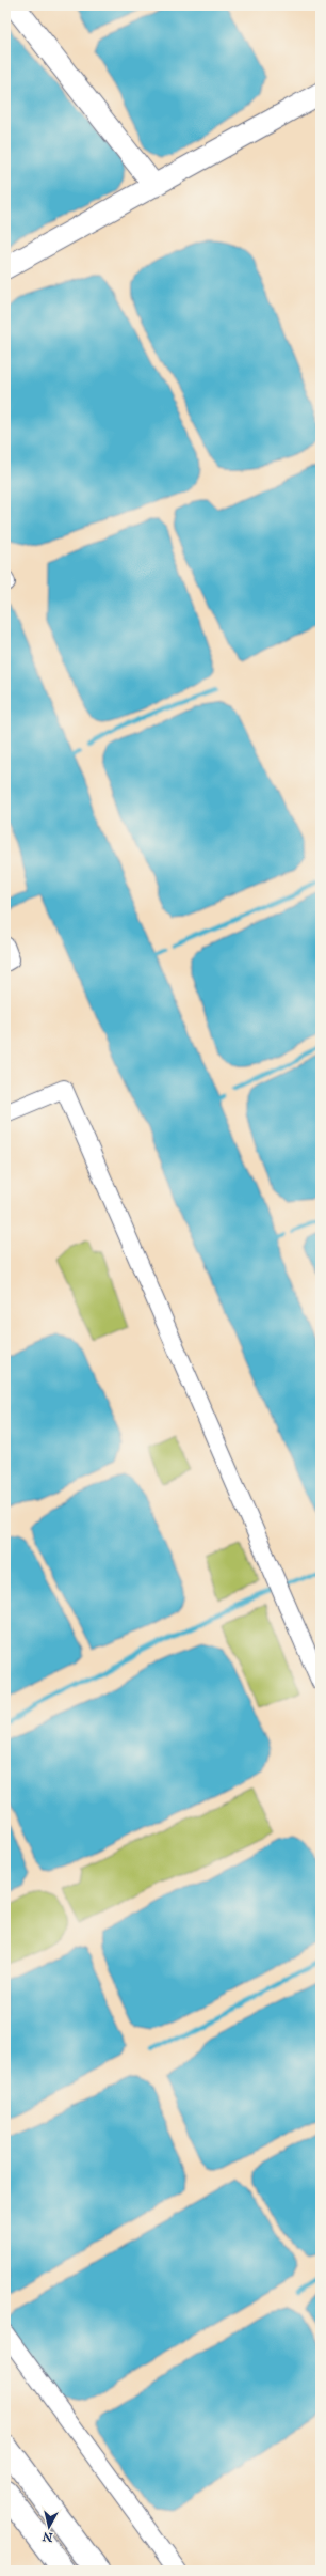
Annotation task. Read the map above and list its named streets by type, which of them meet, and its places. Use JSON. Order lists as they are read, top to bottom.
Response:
{
  "north": "bottom"
}
